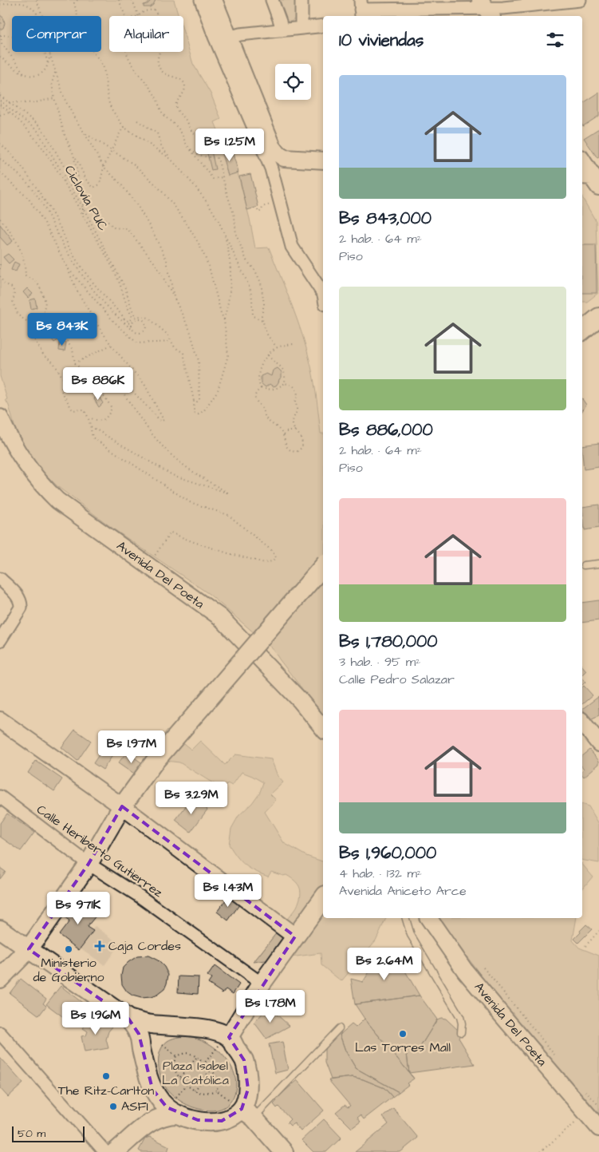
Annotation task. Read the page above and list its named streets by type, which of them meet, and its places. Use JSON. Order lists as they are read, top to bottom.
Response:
{
  "streets": {
    "main road": ["Avenida Del Poeta"],
    "street": ["Calle Heriberto Gutierrez"],
    "path": ["Ciclovía PUC"]
  },
  "parks": ["Plaza Isabel La Católica"],
  "places": {
    "health": ["Caja Cordes"],
    "other": [
      "Ministerio de Gobierno",
      "Las Torres Mall",
      "The Ritz-Carlton",
      "ASFI"
    ]
  },
  "scale_bar": "50 m",
  "page": {
    "chip": ["Comprar", "Alquilar"],
    "heading": "10 viviendas",
    "list": [
      {
        "name": "Bs 843,000",
        "note": "2 hab. · 64 m² · Piso"
      },
      {
        "name": "Bs 886,000",
        "note": "2 hab. · 64 m² · Piso"
      },
      {
        "name": "Bs 1,780,000",
        "note": "3 hab. · 95 m² · Calle Pedro Salazar"
      },
      {
        "name": "Bs 1,960,000",
        "note": "4 hab. · 132 m² · Avenida Aniceto Arce"
      }
    ],
    "price": [
      "Bs 1.25M",
      "Bs 843K",
      "Bs 886K",
      "Bs 1.97M",
      "Bs 3.29M",
      "Bs 1.43M",
      "Bs 971K",
      "Bs 2.64M",
      "Bs 1.78M",
      "Bs 1.96M"
    ],
    "scale": "50 m"
  }
}
